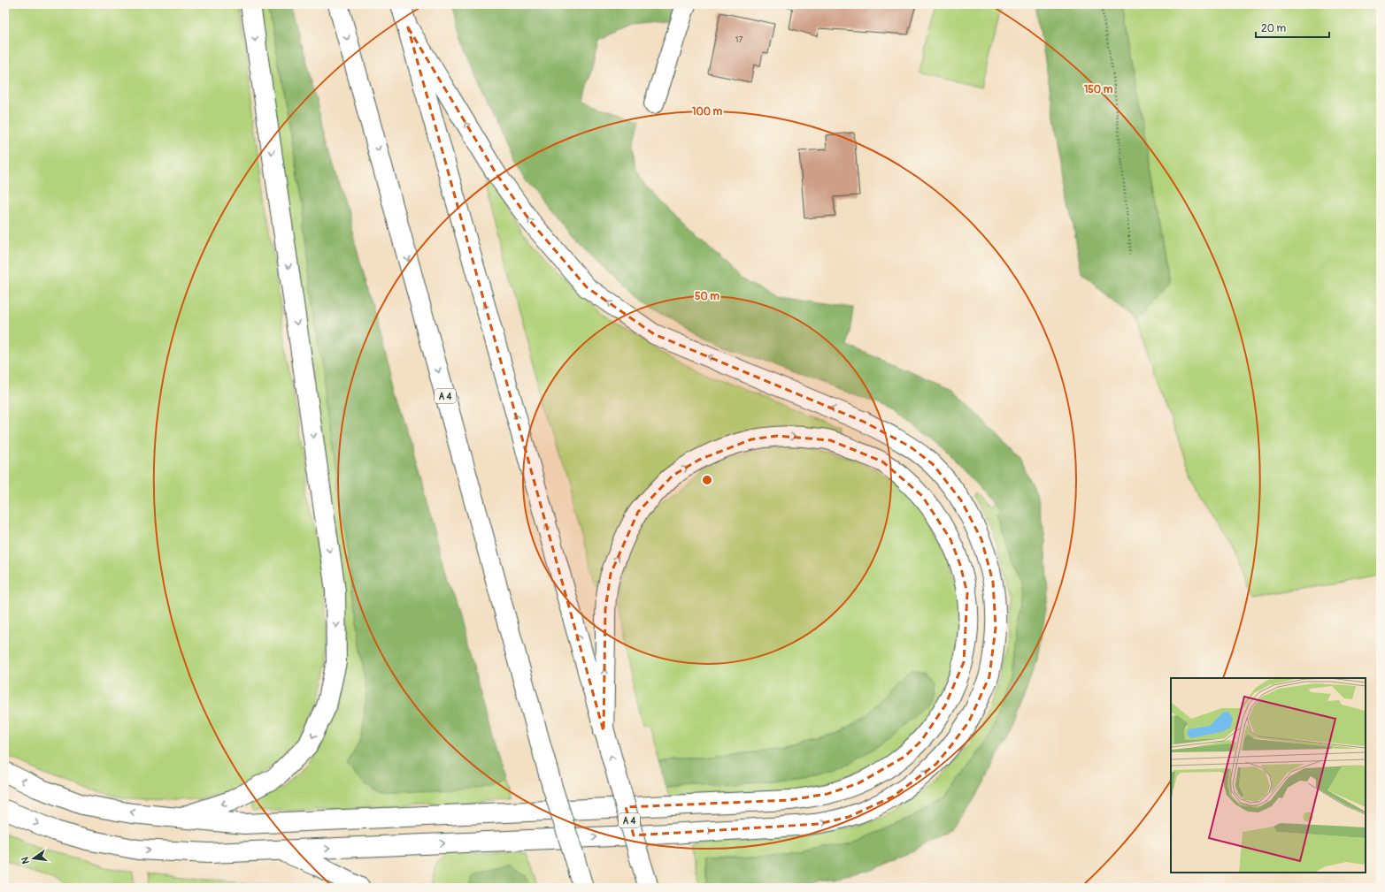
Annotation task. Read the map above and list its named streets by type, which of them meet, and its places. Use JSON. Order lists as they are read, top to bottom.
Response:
{
  "streets": {
    "main road": ["A 4"]
  },
  "house_numbers": ["17"],
  "scale_bar": "20 m",
  "north": "left",
  "rings": ["150 m", "100 m", "50 m"]
}
